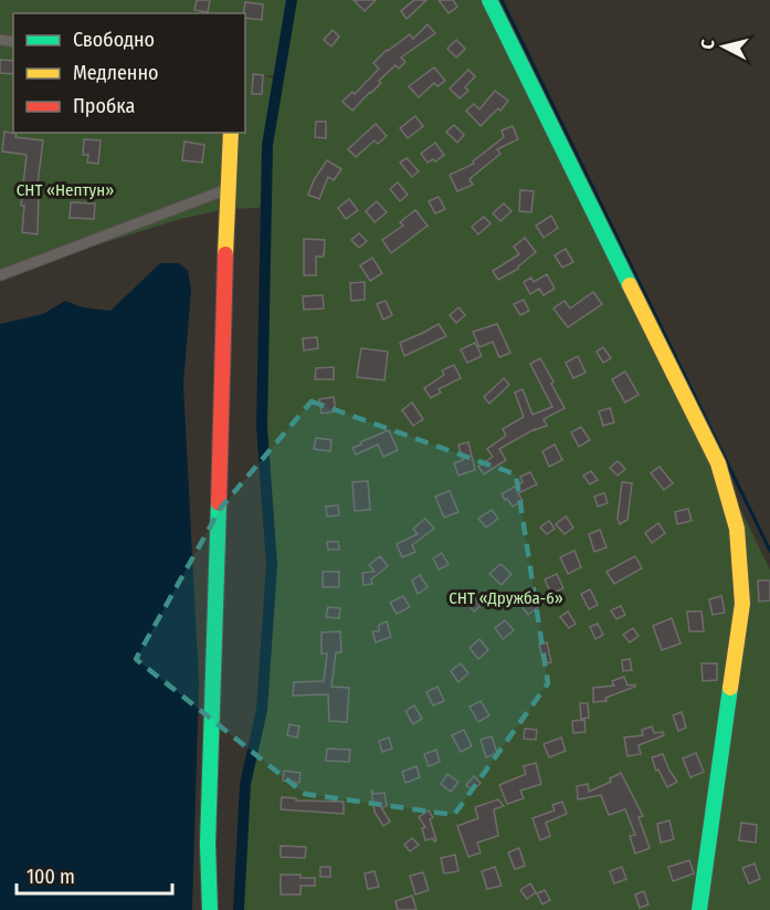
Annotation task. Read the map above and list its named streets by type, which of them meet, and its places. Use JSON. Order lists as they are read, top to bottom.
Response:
{
  "parks": ["СНТ «Нептун»", "СНТ «Дружба-6»"],
  "legend": ["Свободно", "Медленно", "Пробка"],
  "scale_bar": "100 m",
  "north": "left"
}
